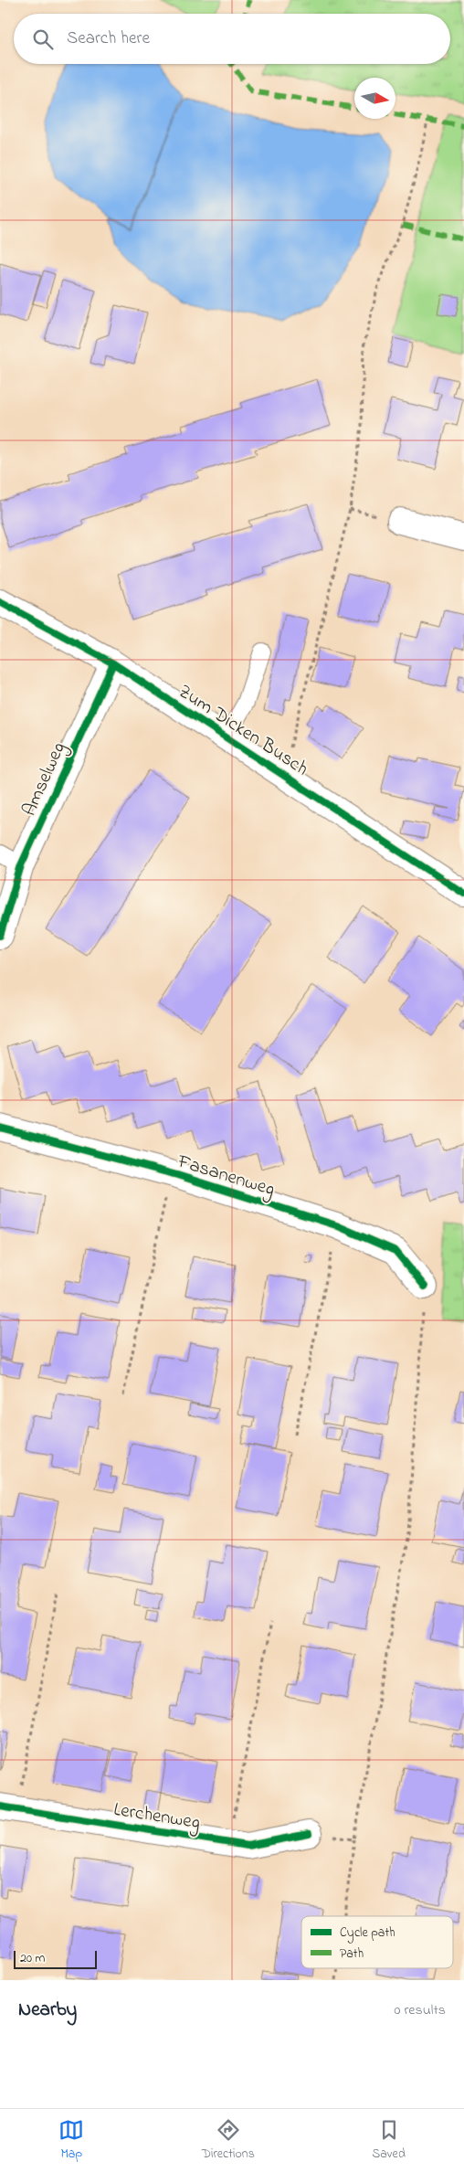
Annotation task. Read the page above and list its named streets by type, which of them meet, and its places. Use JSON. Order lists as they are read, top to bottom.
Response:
{
  "streets": {
    "street": [
      "Zum Dicken Busch",
      "Amselweg",
      "Fasanenweg",
      "Lerchenweg"
    ]
  },
  "crossings": [
    ["Zum Dicken Busch", "Amselweg"]
  ],
  "legend": ["Cycle path", "Path"],
  "scale_bar": "20 m",
  "north": "right",
  "page": {
    "search": "Search here",
    "scale": "20 m",
    "heading": ["Nearby", "0 results"],
    "nav": ["Map", "Directions", "Saved"]
  }
}
